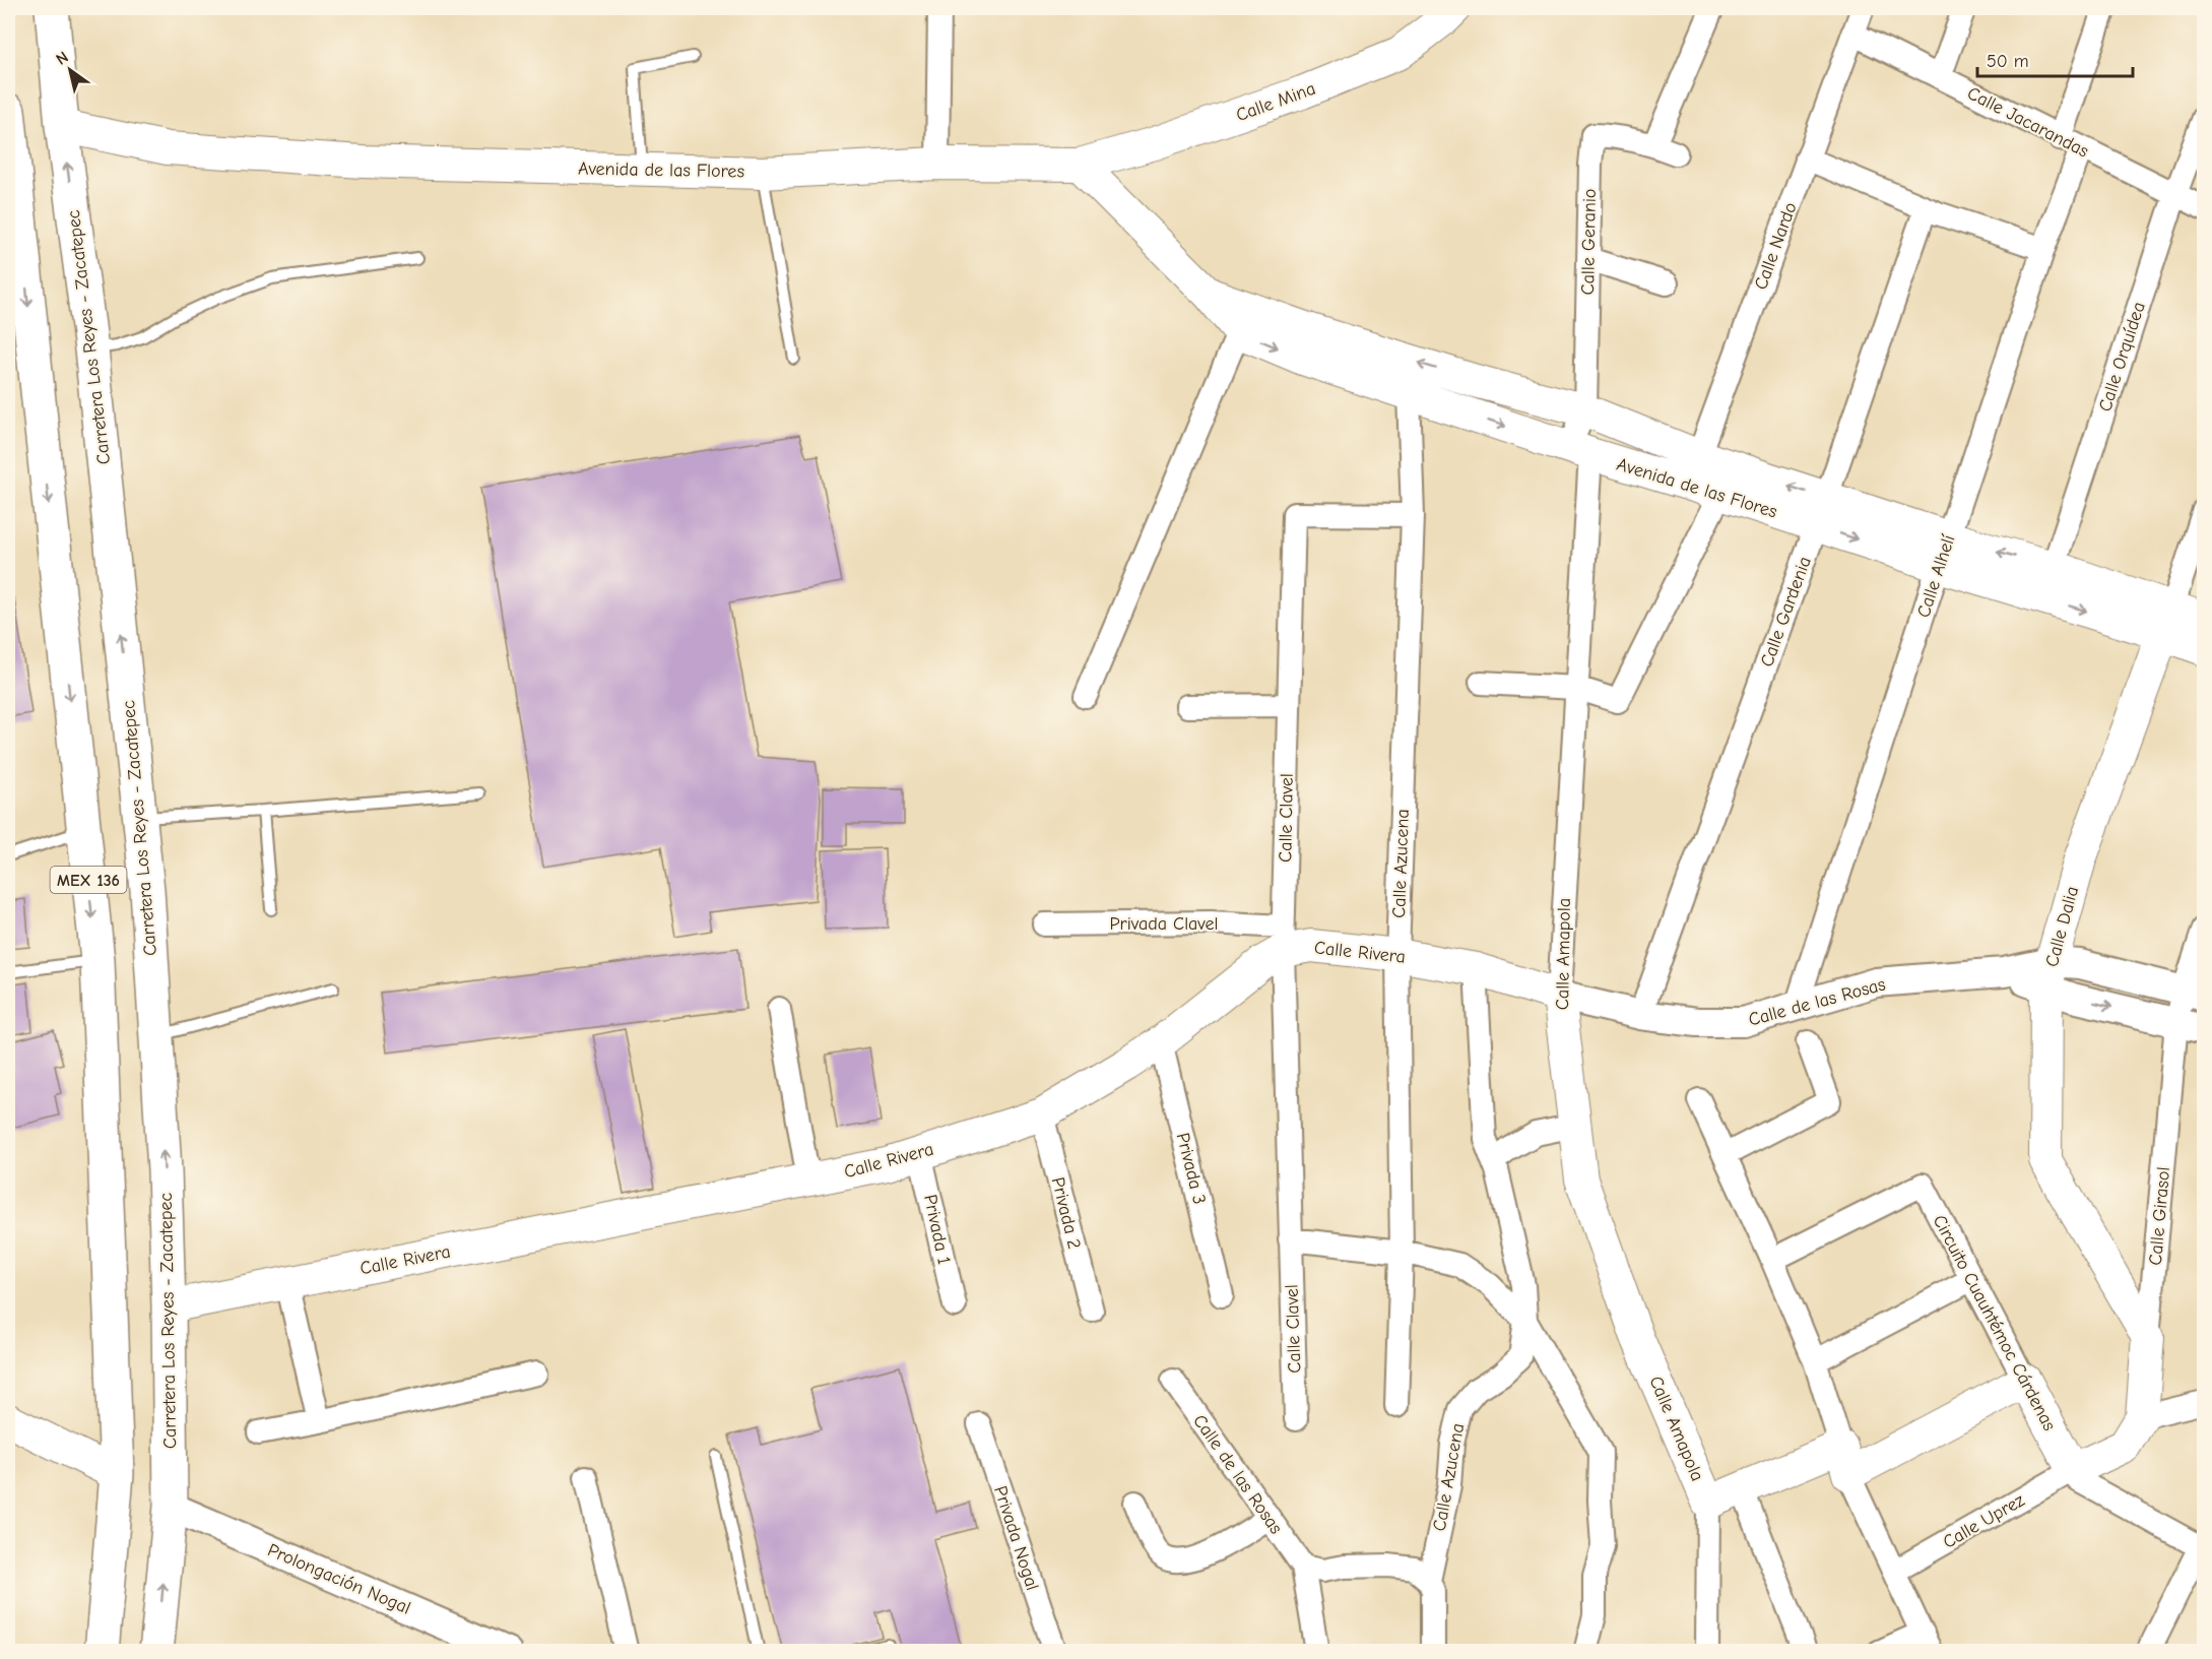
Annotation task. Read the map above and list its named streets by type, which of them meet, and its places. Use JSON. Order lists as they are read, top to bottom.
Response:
{
  "streets": {
    "main road": [
      "Calle Mina",
      "Avenida de las Flores",
      "Carretera Los Reyes - Zacatepec",
      "MEX 136",
      "Calle Dalia",
      "Calle Rivera",
      "Calle Amapola",
      "Calle Girasol",
      "Circuito Cuauhtémoc Cárdenas"
    ],
    "street": [
      "Calle Jacarandas",
      "Calle Geranio",
      "Calle Nardo",
      "Calle Orquídea",
      "Calle Alhelí",
      "Calle Gardenia",
      "Calle Clavel",
      "Calle Azucena",
      "Privada Clavel",
      "Calle de las Rosas",
      "Privada 3",
      "Privada 2",
      "Privada 1",
      "Calle Uprez",
      "Privada Nogal",
      "Prolongación Nogal"
    ]
  },
  "crossings": [
    ["Calle Mina", "Avenida de las Flores"],
    ["Calle Jacarandas", "Calle Nardo"],
    ["Calle Jacarandas", "Calle Orquídea"],
    ["Calle Jacarandas", "Calle Alhelí"],
    ["Avenida de las Flores", "Calle Geranio"],
    ["Avenida de las Flores", "Calle Nardo"],
    ["Avenida de las Flores", "Carretera Los Reyes - Zacatepec"],
    ["Avenida de las Flores", "Calle Orquídea"],
    ["Avenida de las Flores", "Calle Alhelí"],
    ["Avenida de las Flores", "Calle Gardenia"],
    ["Avenida de las Flores", "Calle Azucena"],
    ["Avenida de las Flores", "Calle Dalia"],
    ["Avenida de las Flores", "Calle Amapola"],
    ["Carretera Los Reyes - Zacatepec", "Calle Rivera"],
    ["Carretera Los Reyes - Zacatepec", "Prolongación Nogal"],
    ["Calle Alhelí", "Calle de las Rosas"],
    ["Calle Gardenia", "Calle de las Rosas"],
    ["Calle Clavel", "Calle Azucena"],
    ["Calle Clavel", "Privada Clavel"],
    ["Calle Clavel", "Calle Rivera"],
    ["Calle Azucena", "Calle Rivera"],
    ["Privada Clavel", "Calle Rivera"],
    ["Calle Dalia", "Calle de las Rosas"],
    ["Calle Dalia", "Calle Girasol"],
    ["Calle Rivera", "Calle Amapola"],
    ["Calle Rivera", "Calle de las Rosas"],
    ["Calle Rivera", "Privada 3"],
    ["Calle Rivera", "Privada 2"],
    ["Calle Rivera", "Privada 1"],
    ["Calle Amapola", "Calle de las Rosas"],
    ["Calle de las Rosas", "Calle Girasol"],
    ["Calle Girasol", "Circuito Cuauhtémoc Cárdenas"],
    ["Calle Girasol", "Calle Uprez"],
    ["Circuito Cuauhtémoc Cárdenas", "Calle Uprez"]
  ],
  "scale_bar": "50 m",
  "north": "top left"
}
